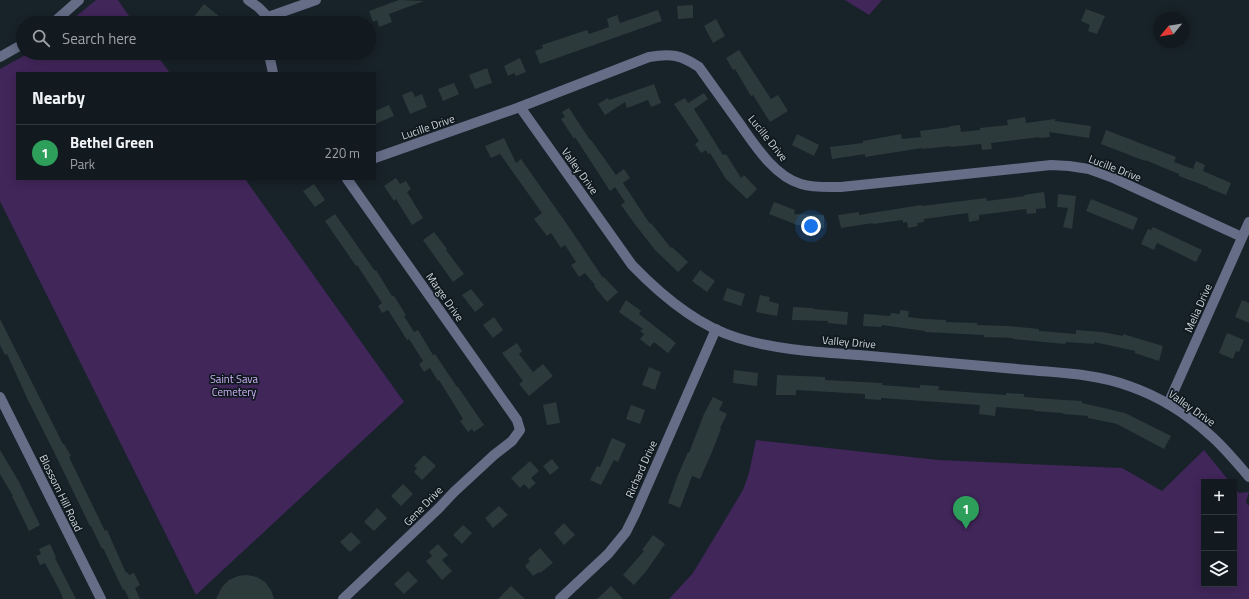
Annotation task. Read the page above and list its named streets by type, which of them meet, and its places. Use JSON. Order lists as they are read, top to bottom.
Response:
{
  "streets": {
    "street": [
      "Lucille Drive",
      "Valley Drive",
      "Marge Drive",
      "Melia Drive",
      "Richard Drive",
      "Blossom Hill Road",
      "Gene Drive"
    ]
  },
  "crossings": [
    ["Lucille Drive", "Valley Drive"],
    ["Lucille Drive", "Melia Drive"],
    ["Valley Drive", "Melia Drive"],
    ["Valley Drive", "Richard Drive"],
    ["Marge Drive", "Gene Drive"]
  ],
  "parks": ["Saint Sava Cemetery"],
  "north": "bottom left",
  "page": {
    "search": "Search here",
    "heading": "Nearby",
    "list": [
      {
        "mark": "1",
        "name": "Bethel Green",
        "note": "Park",
        "value": "220 m"
      }
    ],
    "map_buttons": ["+", "−"],
    "pins": "1"
  }
}
